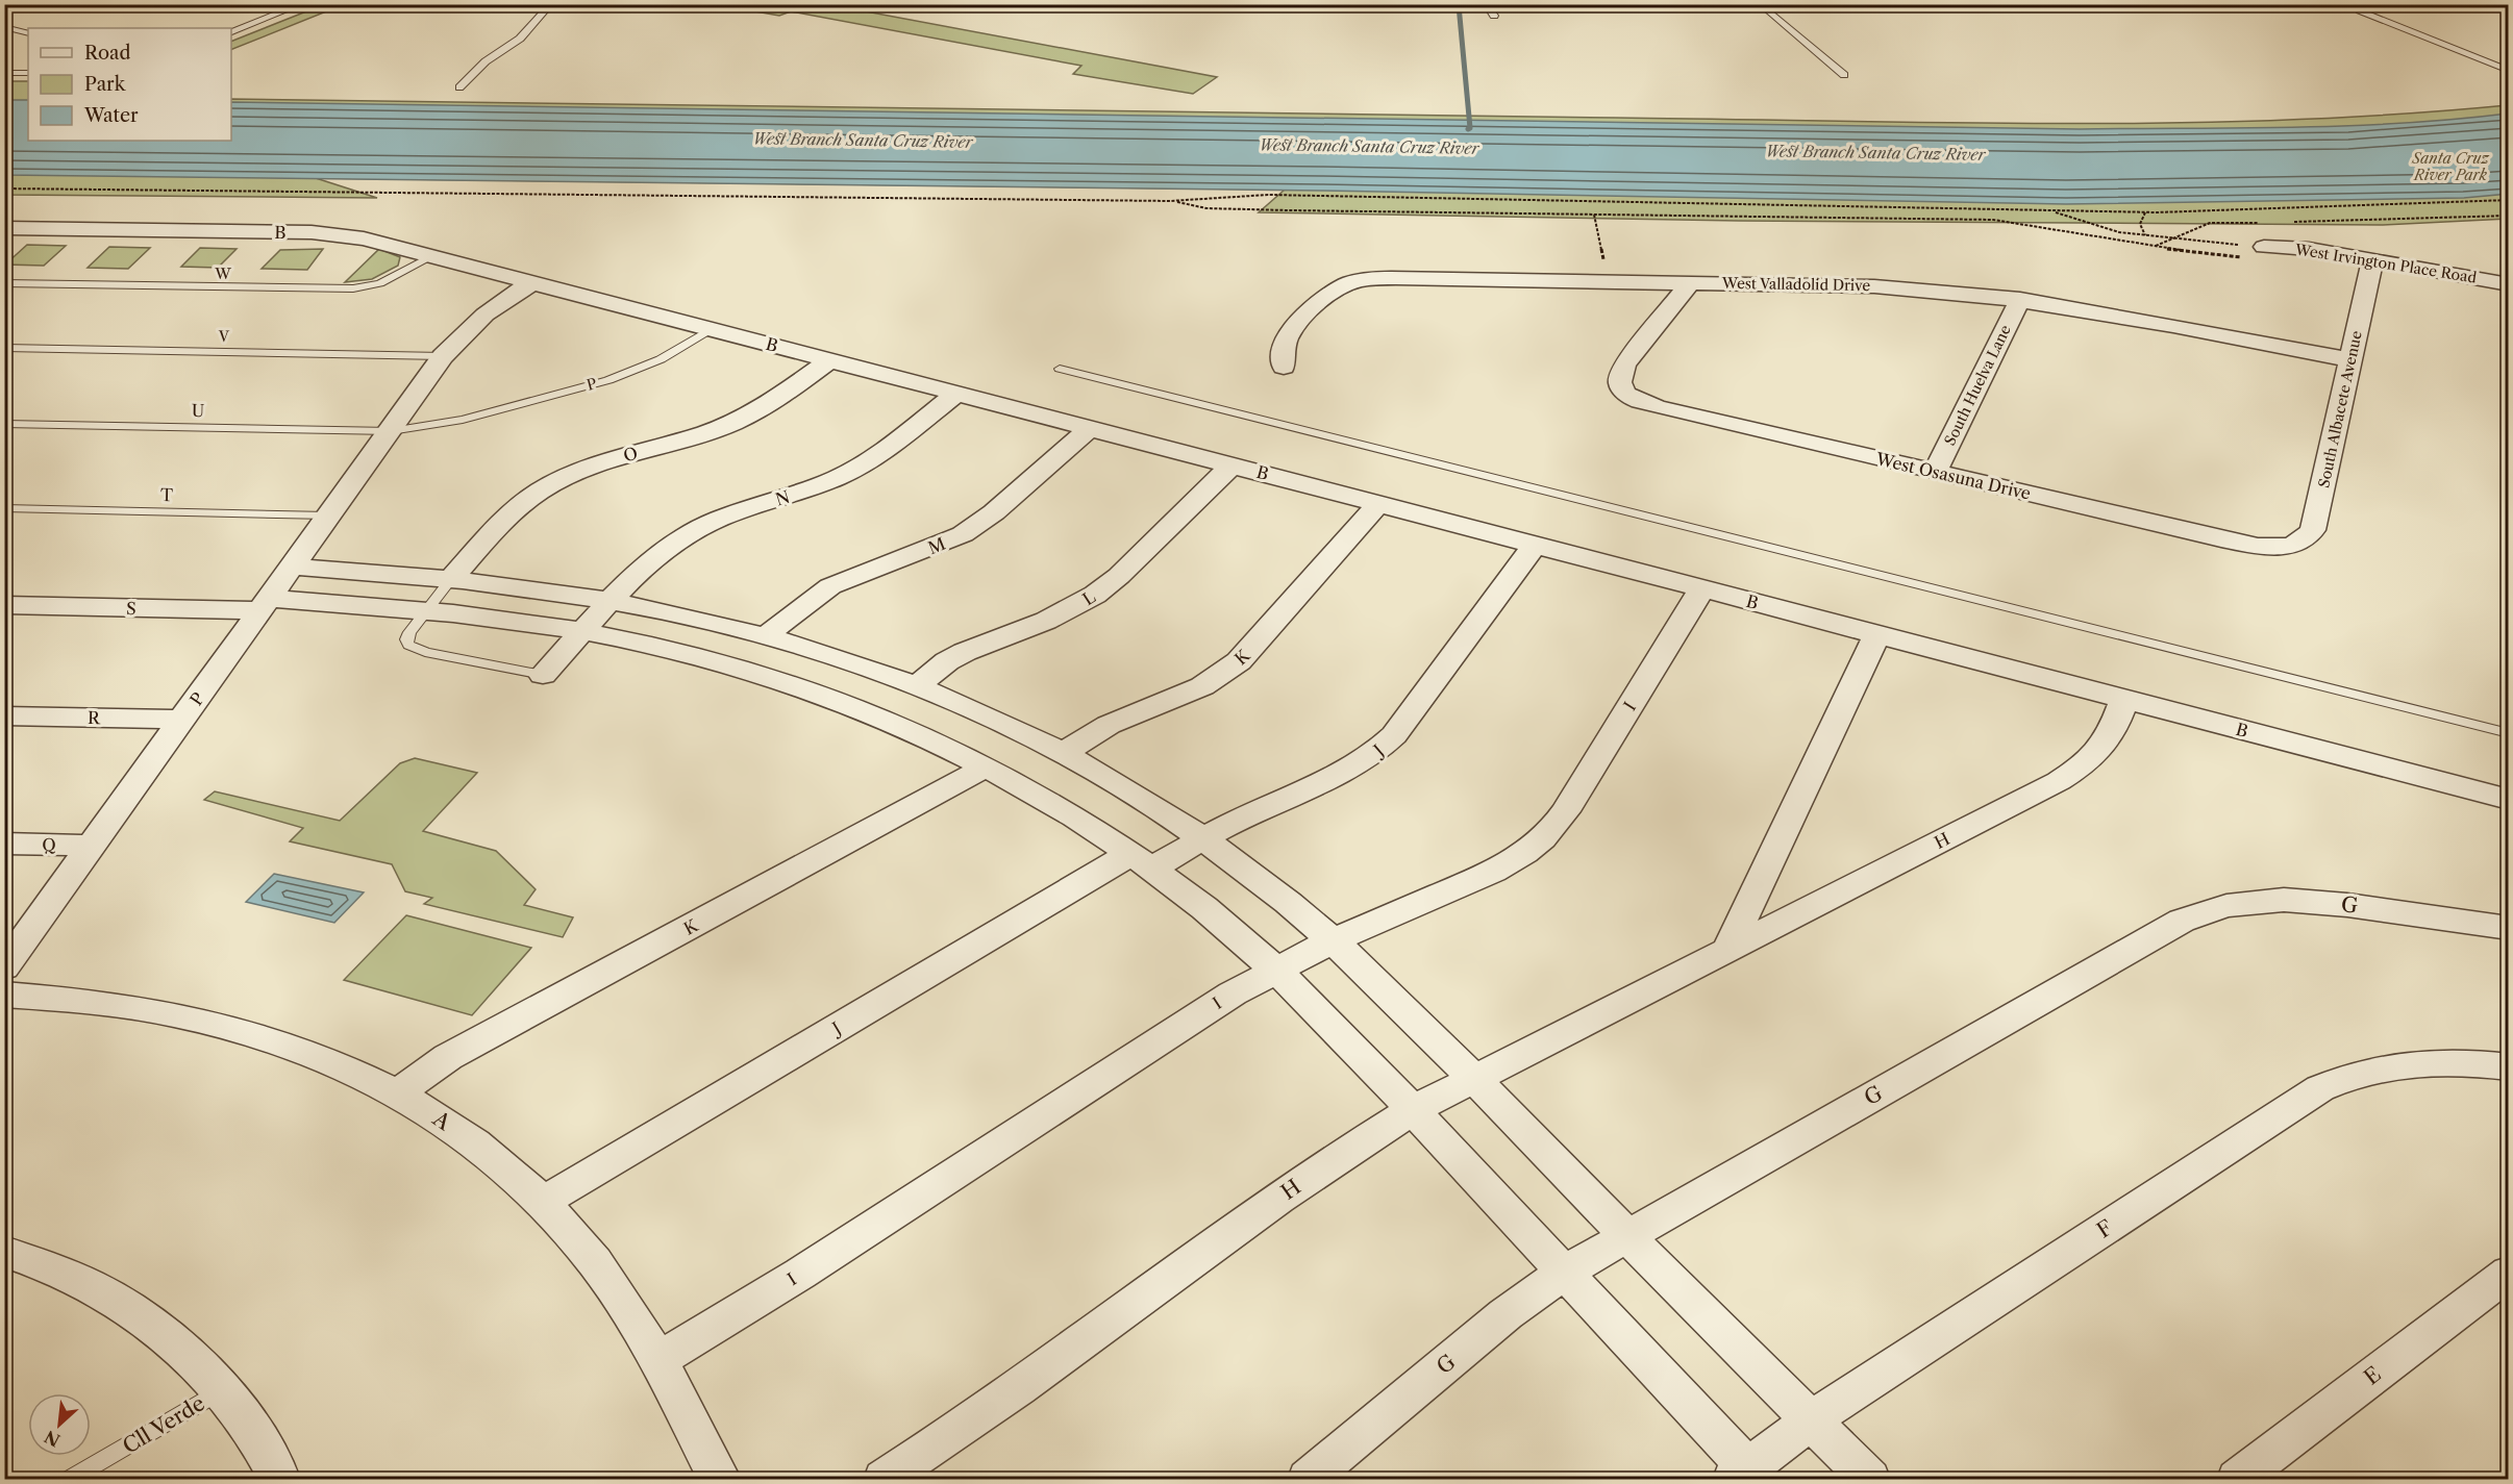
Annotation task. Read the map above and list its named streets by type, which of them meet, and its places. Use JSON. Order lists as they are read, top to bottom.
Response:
{
  "streets": {
    "street": [
      "B",
      "West Irvington Place Road",
      "West Valladolid Drive",
      "P",
      "South Huelva Lane",
      "South Albacete Avenue",
      "O",
      "West Osasuna Drive",
      "N",
      "M",
      "L",
      "S",
      "K",
      "I",
      "R",
      "J",
      "H",
      "Q",
      "G",
      "A",
      "F",
      "E"
    ],
    "lane": [
      "W",
      "V",
      "U",
      "T",
      "Cll Verde"
    ]
  },
  "crossings": [
    ["B", "W"],
    ["B", "P"],
    ["B", "O"],
    ["B", "N"],
    ["B", "M"],
    ["B", "L"],
    ["B", "K"],
    ["B", "I"],
    ["B", "J"],
    ["B", "H"],
    ["West Irvington Place Road", "South Albacete Avenue"],
    ["West Valladolid Drive", "South Huelva Lane"],
    ["West Valladolid Drive", "South Albacete Avenue"],
    ["West Valladolid Drive", "West Osasuna Drive"],
    ["V", "P"],
    ["P", "U"],
    ["P", "T"],
    ["P", "S"],
    ["P", "R"],
    ["P", "Q"],
    ["South Huelva Lane", "West Osasuna Drive"],
    ["South Albacete Avenue", "West Osasuna Drive"],
    ["N", "S"],
    ["S", "K"],
    ["S", "I"],
    ["S", "J"],
    ["S", "H"],
    ["S", "G"],
    ["S", "F"],
    ["K", "A"],
    ["I", "A"],
    ["J", "A"]
  ],
  "water": ["West Branch Santa Cruz River"],
  "parks": ["Santa Cruz River Park"],
  "legend": ["Road", "Park", "Water"],
  "north": "bottom left"
}
